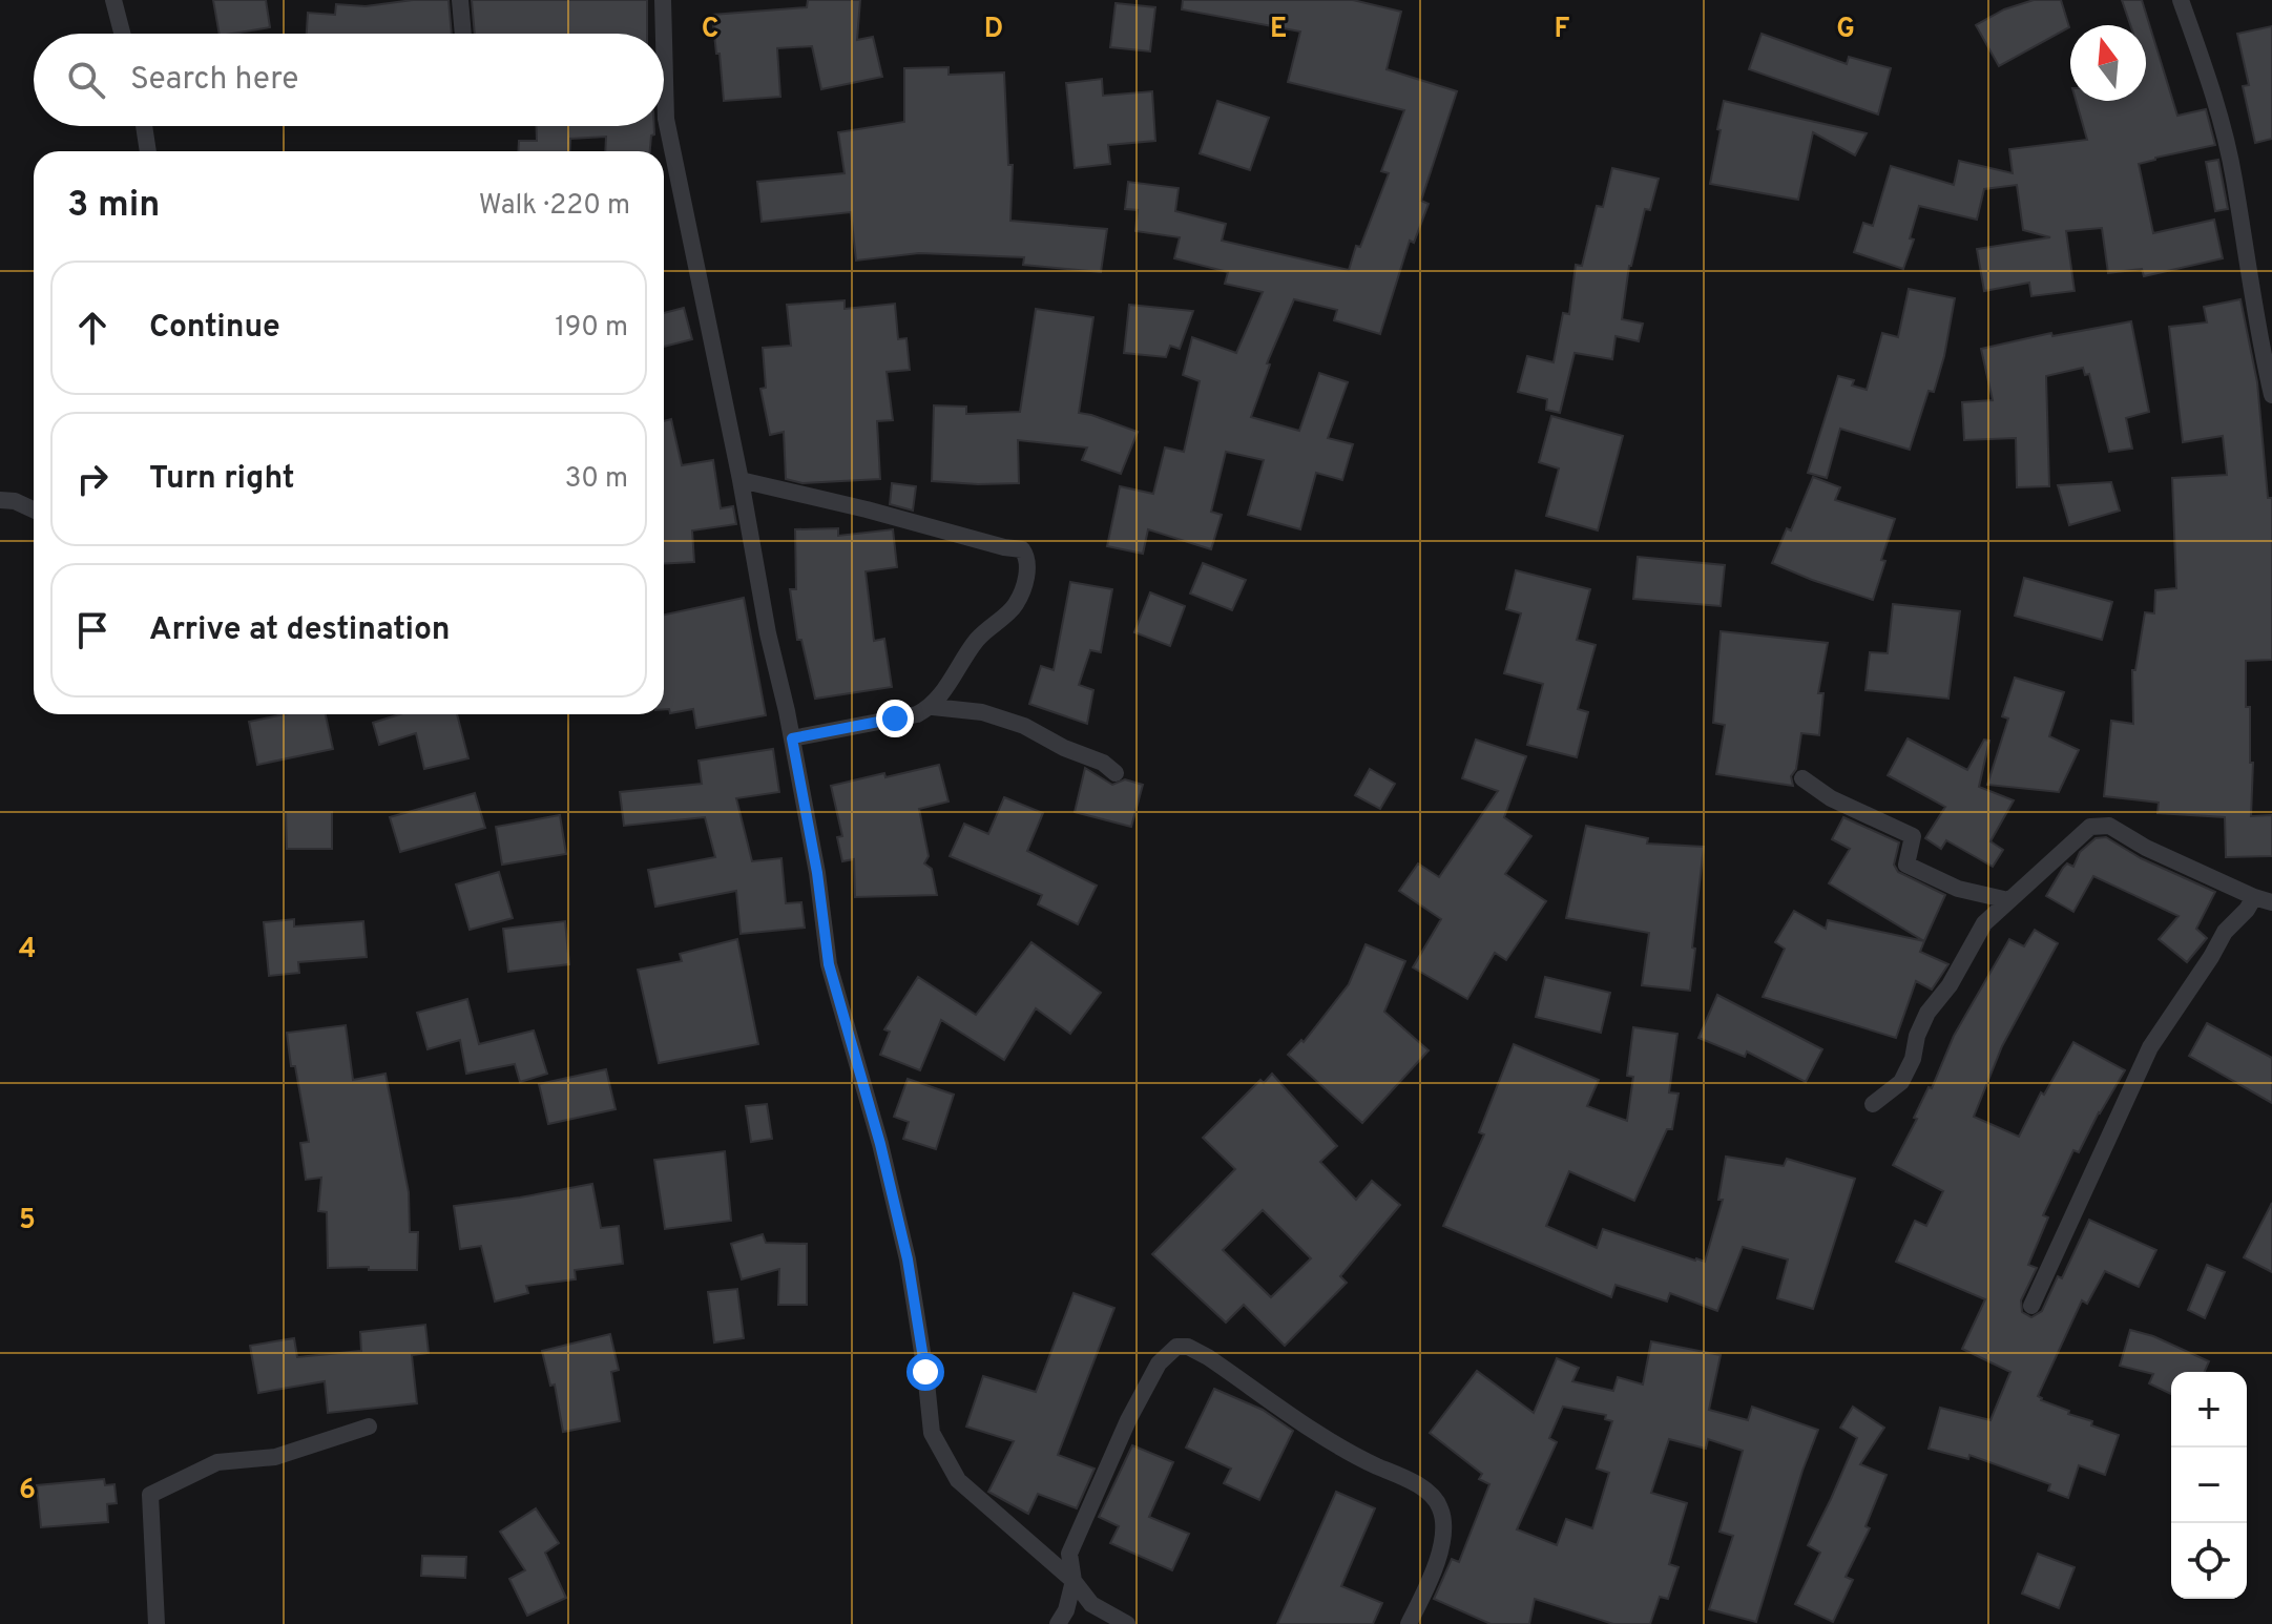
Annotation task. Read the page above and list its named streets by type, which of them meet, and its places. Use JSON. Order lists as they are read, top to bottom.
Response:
{
  "north": "top",
  "page": {
    "search": "Search here",
    "heading": ["3 min", "Walk · 220 m"],
    "list": [
      ["Continue", "190 m"],
      ["Turn right", "30 m"],
      "Arrive at destination"
    ],
    "map_buttons": ["+", "−"]
  },
  "grid": {
    "columns": [
      "C",
      "D",
      "E",
      "F",
      "G"
    ],
    "rows": ["4", "5", "6"]
  }
}
